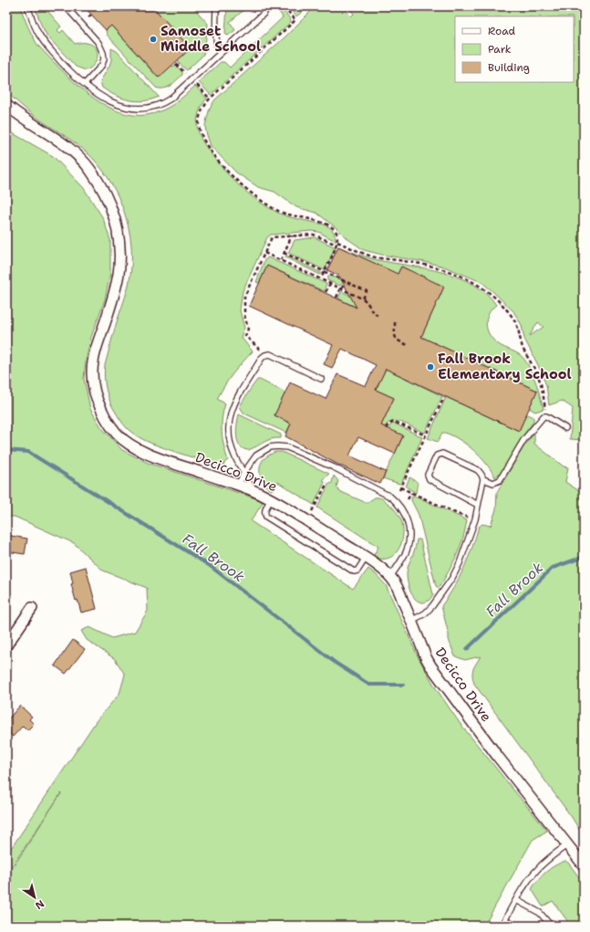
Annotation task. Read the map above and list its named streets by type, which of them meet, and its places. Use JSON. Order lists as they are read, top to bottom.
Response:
{
  "streets": {
    "street": ["Decicco Drive"]
  },
  "water": ["Fall Brook"],
  "places": ["Samoset Middle School", "Fall Brook Elementary School"],
  "legend": ["Road", "Park", "Building"],
  "north": "bottom right"
}
